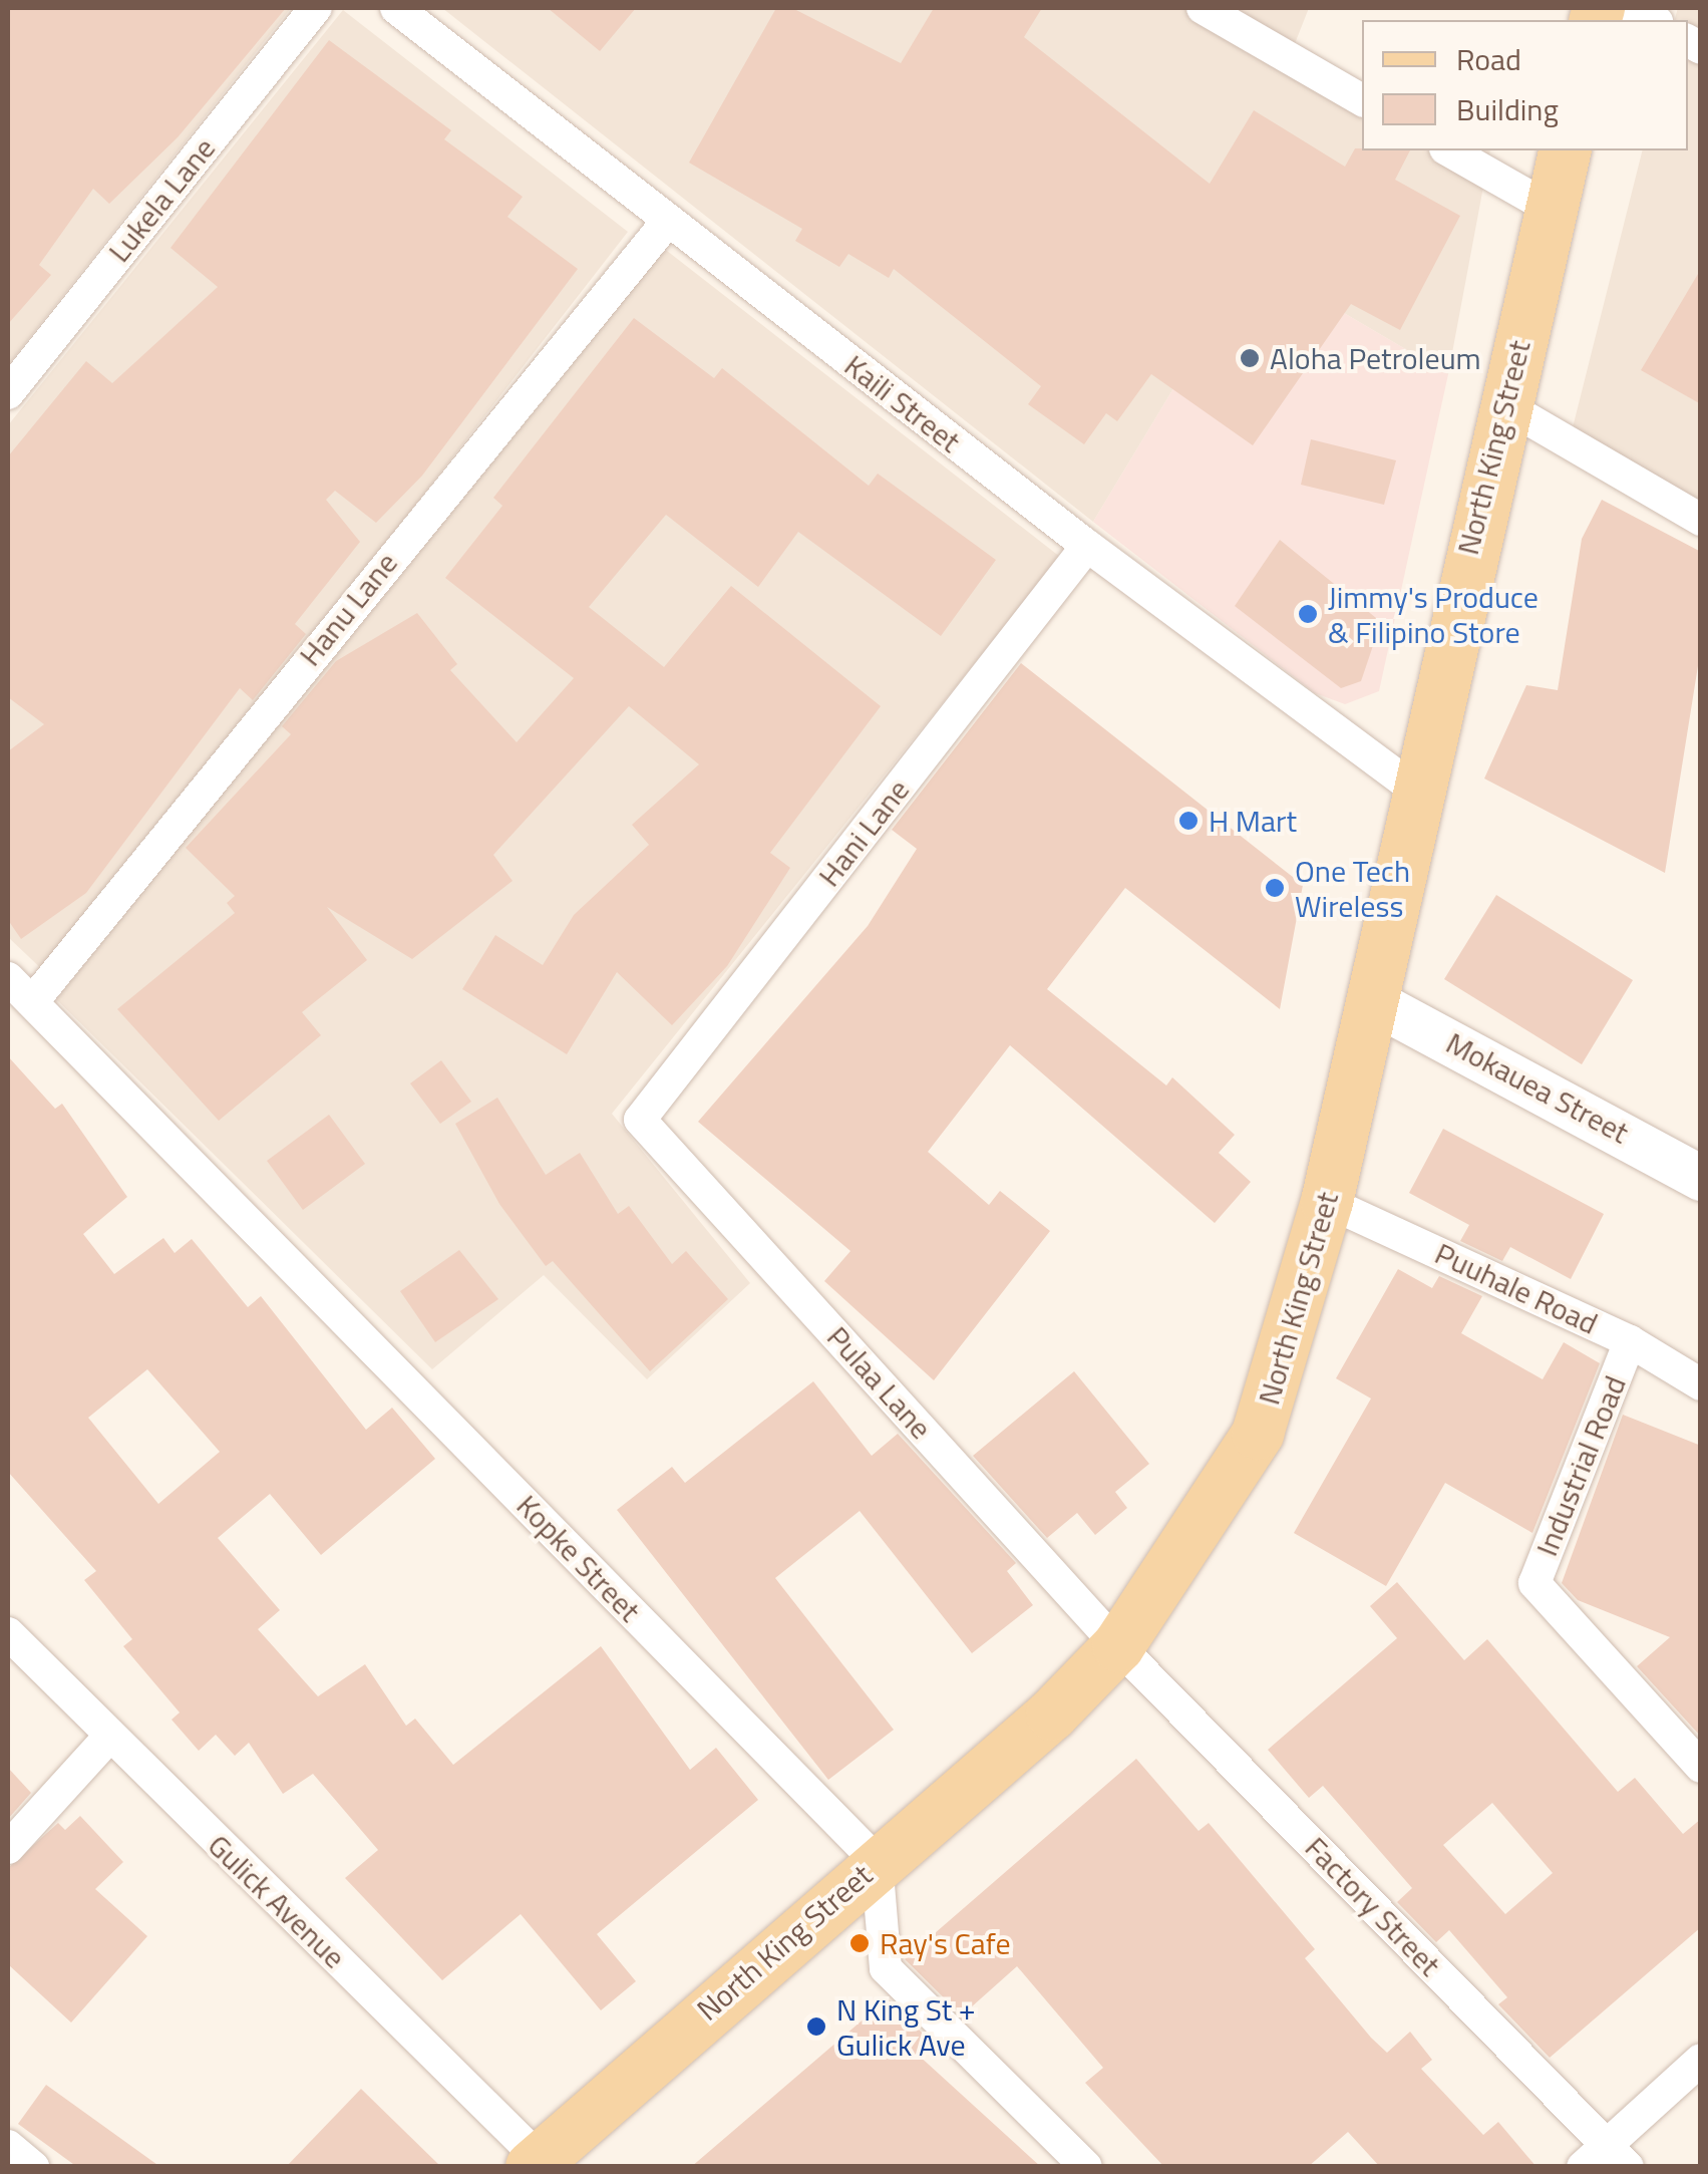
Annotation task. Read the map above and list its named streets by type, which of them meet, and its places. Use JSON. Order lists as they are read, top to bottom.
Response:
{
  "streets": {
    "main road": ["North King Street"],
    "street": [
      "Lukela Lane",
      "Kaili Street",
      "Hanu Lane",
      "Hani Lane",
      "Mokauea Street",
      "Puuhale Road",
      "Pulaa Lane",
      "Industrial Road",
      "Kopke Street",
      "Gulick Avenue",
      "Factory Street"
    ]
  },
  "crossings": [
    ["Kaili Street", "North King Street"],
    ["Kaili Street", "Hanu Lane"],
    ["Kaili Street", "Hani Lane"],
    ["North King Street", "Mokauea Street"],
    ["North King Street", "Puuhale Road"],
    ["North King Street", "Pulaa Lane"],
    ["North King Street", "Kopke Street"],
    ["North King Street", "Gulick Avenue"],
    ["North King Street", "Factory Street"],
    ["Hanu Lane", "Kopke Street"],
    ["Hani Lane", "Pulaa Lane"],
    ["Puuhale Road", "Industrial Road"],
    ["Pulaa Lane", "Factory Street"]
  ],
  "places": [
    "Aloha Petroleum",
    "Jimmy's Produce & Filipino Store",
    "H Mart",
    "One Tech Wireless",
    "Ray's Cafe",
    "N King St + Gulick Ave"
  ],
  "legend": ["Road", "Building"]
}
